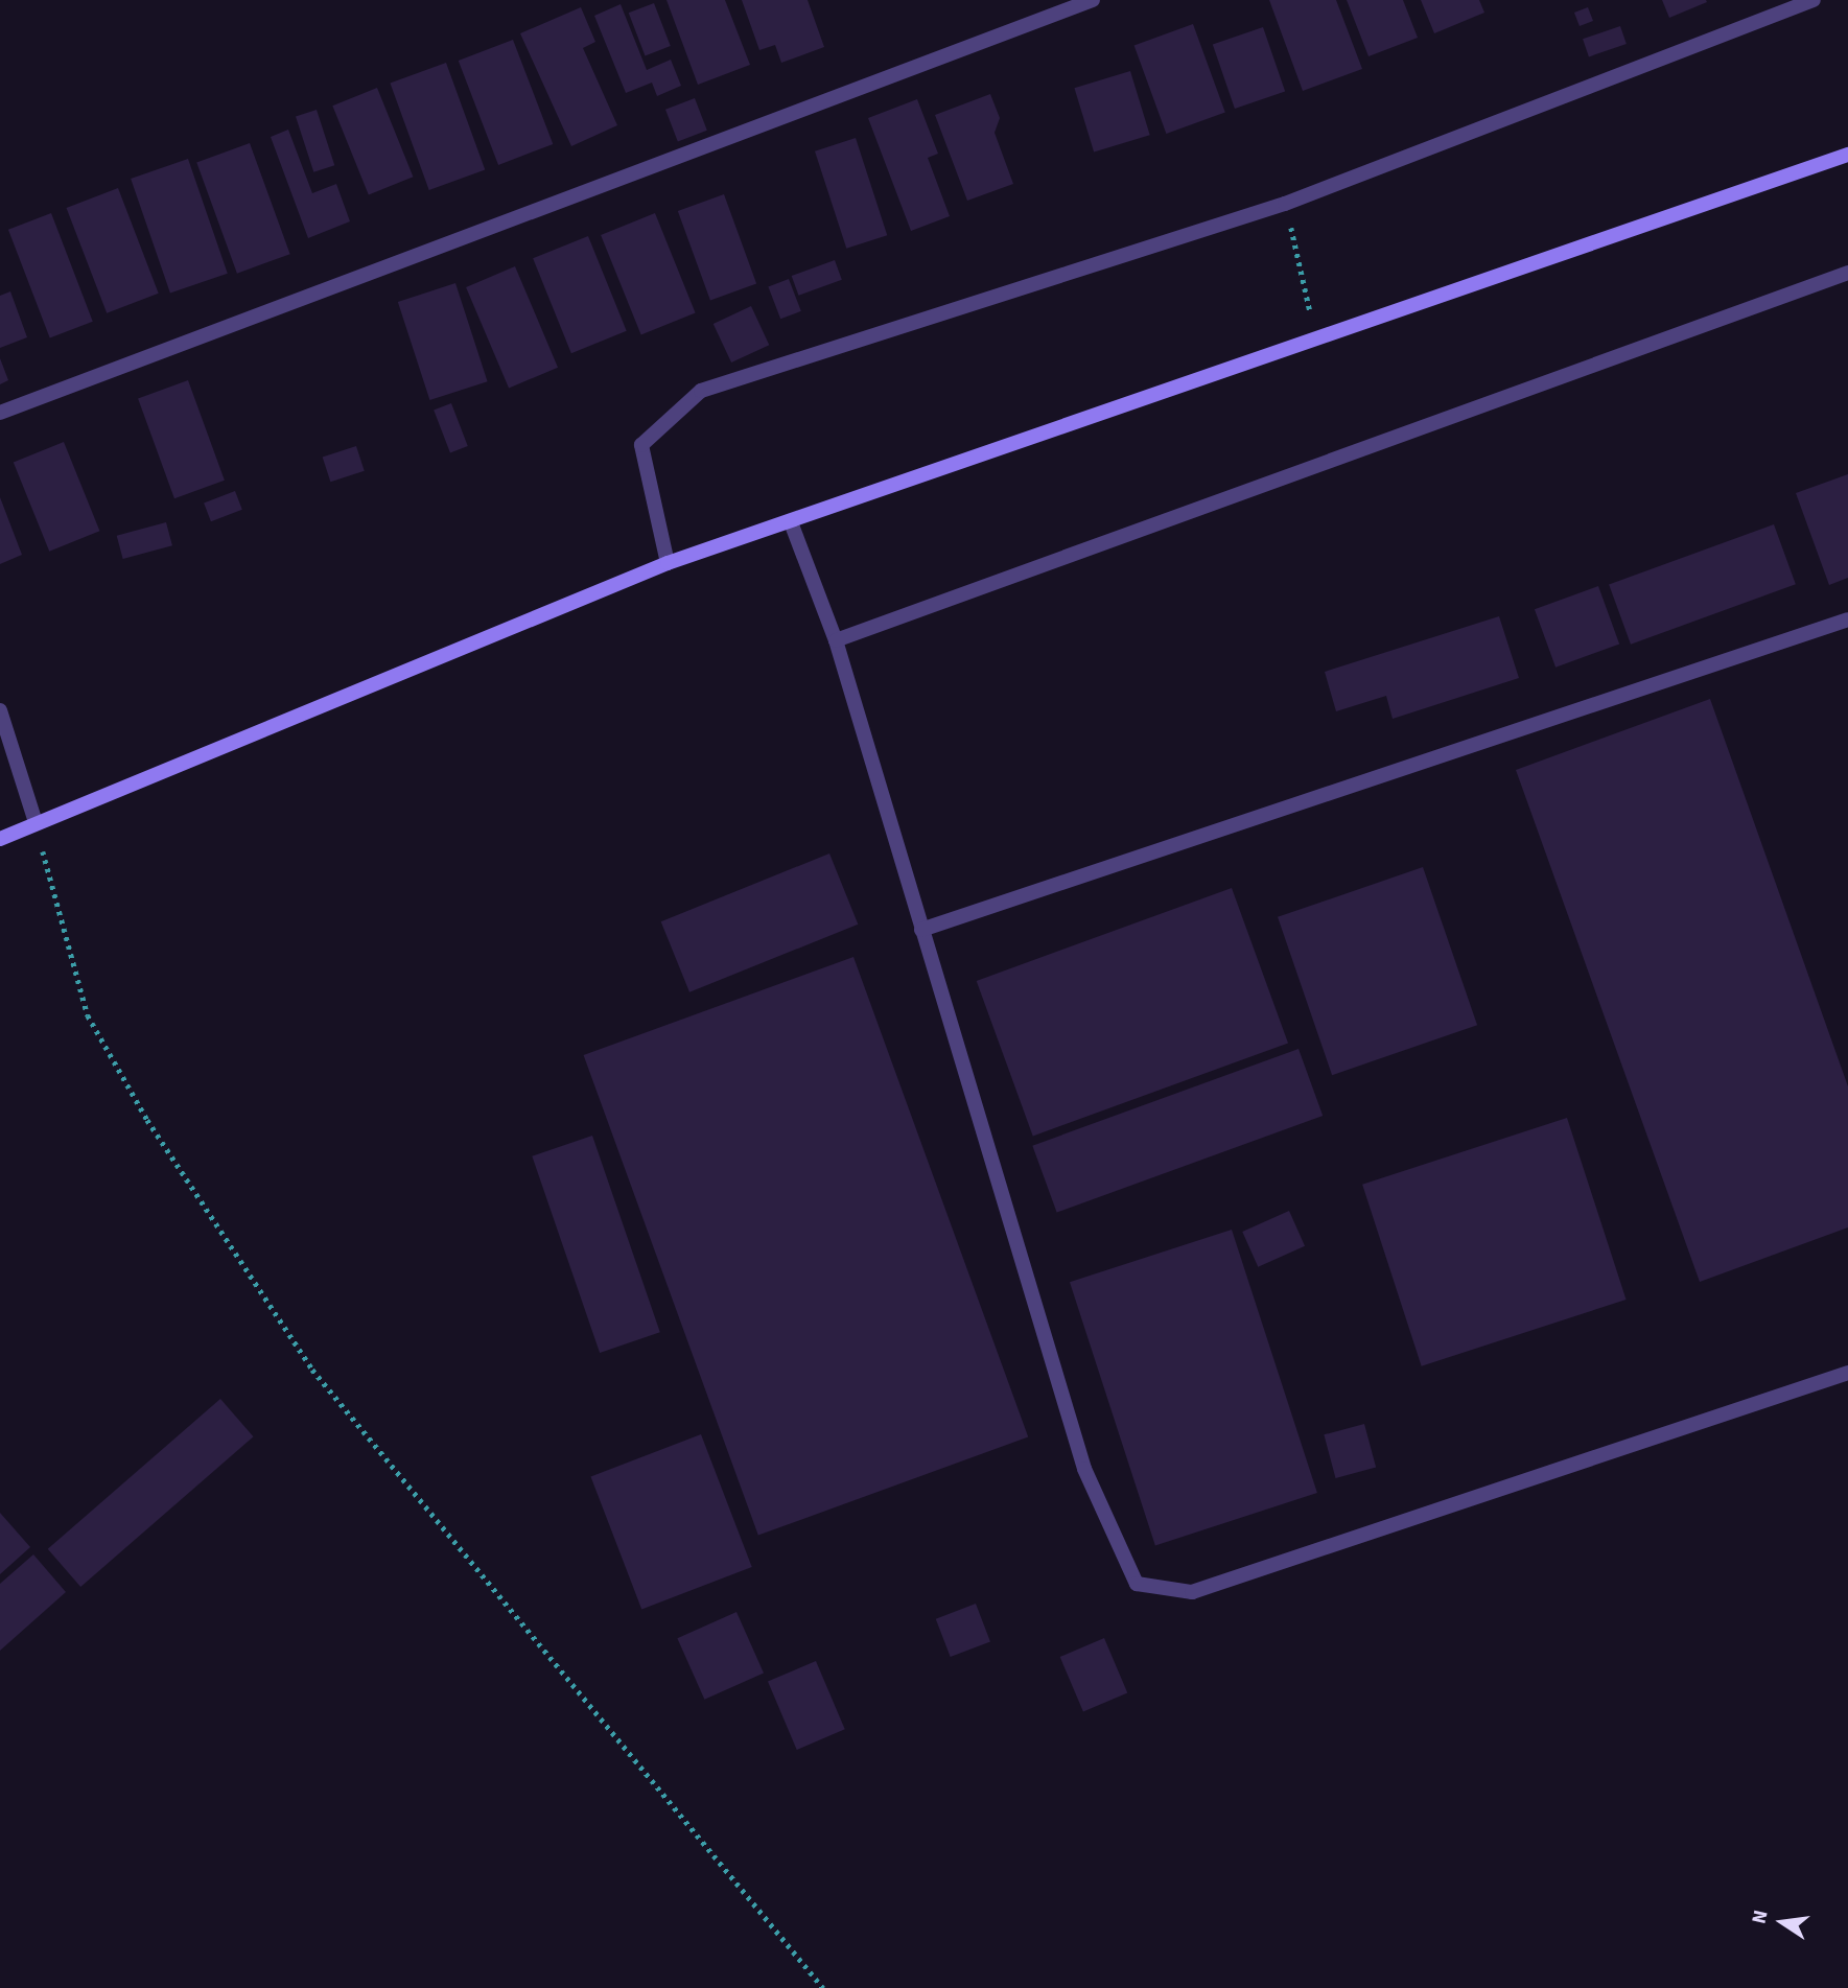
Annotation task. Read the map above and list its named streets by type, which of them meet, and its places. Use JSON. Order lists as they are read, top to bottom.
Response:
{
  "north": "left"
}
